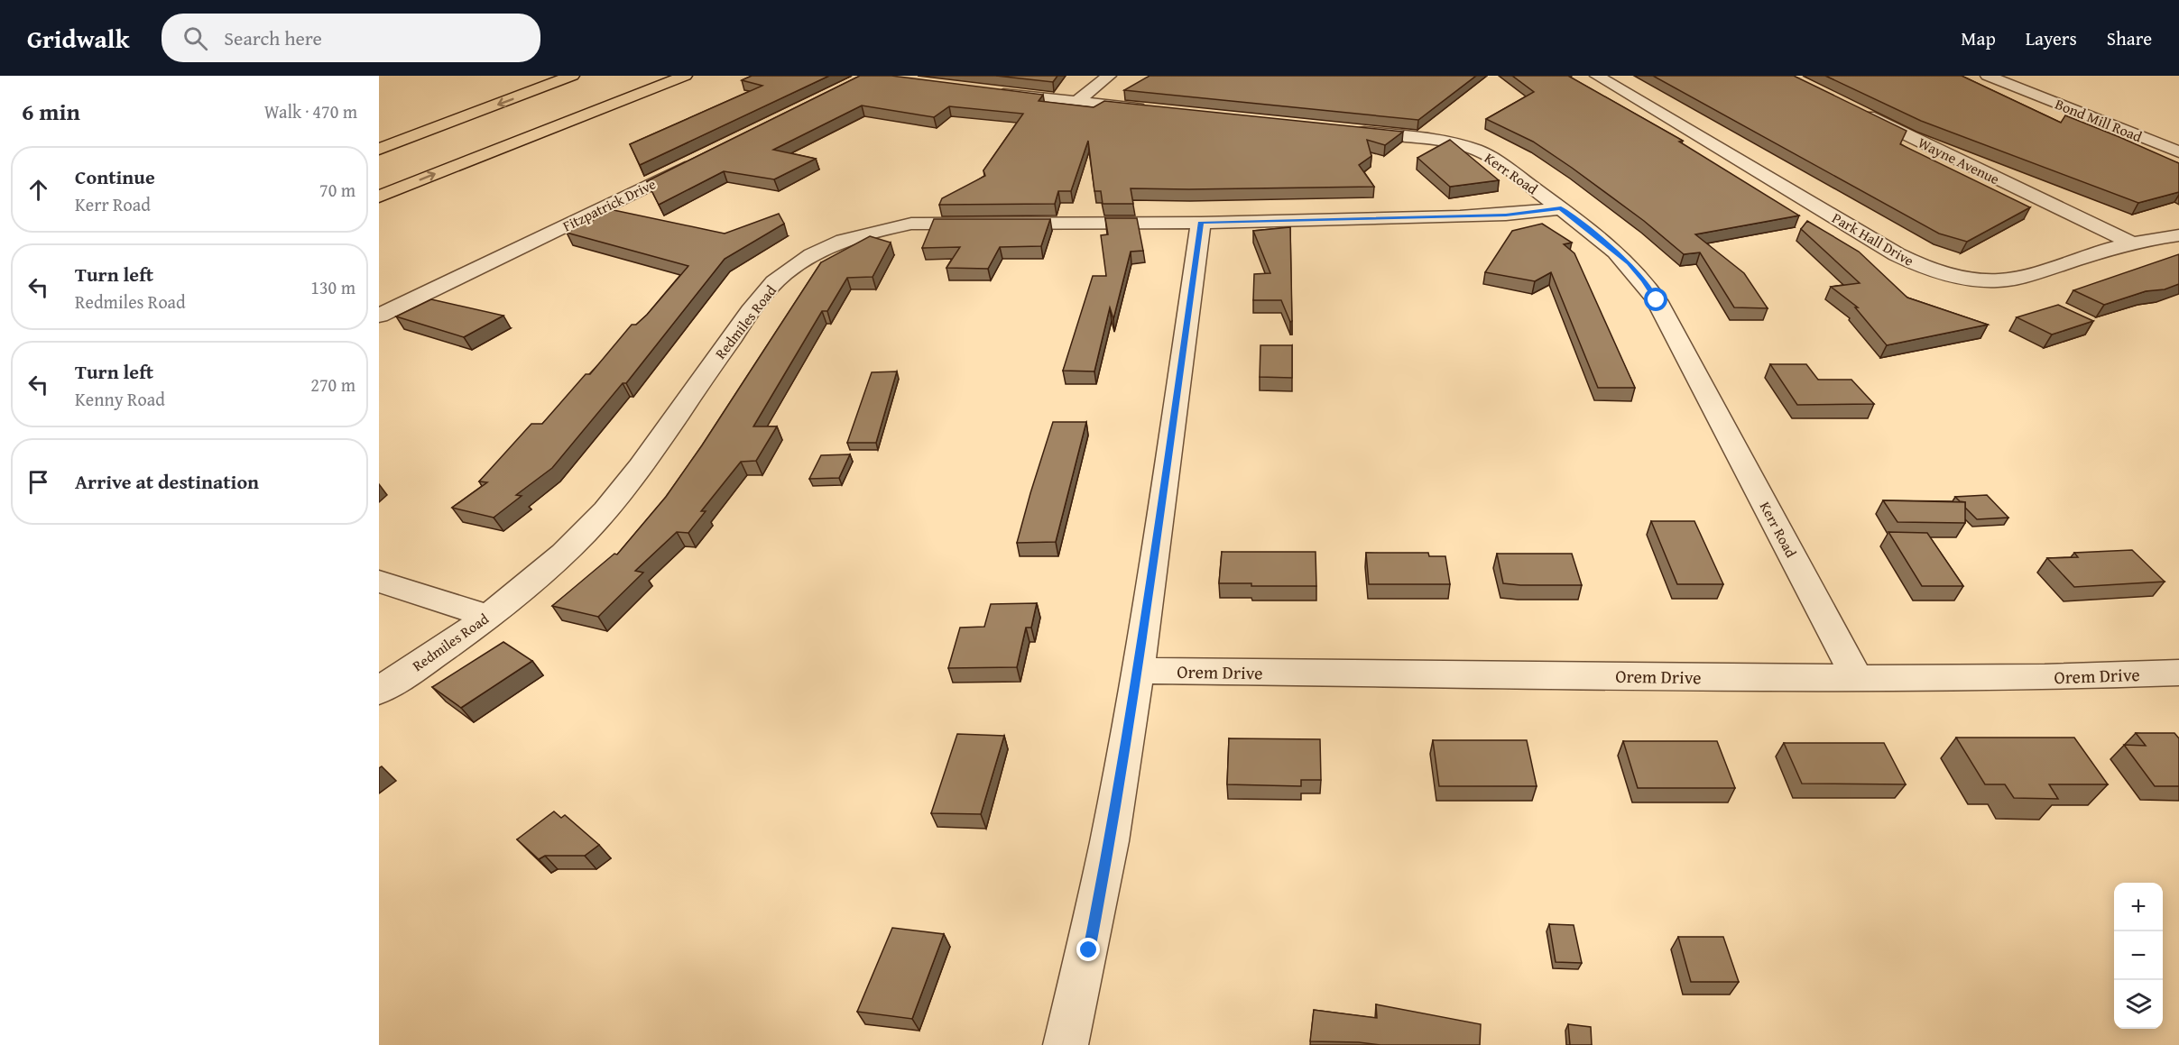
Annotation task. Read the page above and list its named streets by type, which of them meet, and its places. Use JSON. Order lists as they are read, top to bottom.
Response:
{
  "streets": {
    "street": [
      "Bond Mill Road",
      "Wayne Avenue",
      "Kerr Road",
      "Fitzpatrick Drive",
      "Park Hall Drive",
      "Redmiles Road",
      "Orem Drive"
    ]
  },
  "crossings": [
    ["Wayne Avenue", "Park Hall Drive"],
    ["Kerr Road", "Redmiles Road"],
    ["Kerr Road", "Orem Drive"]
  ],
  "page": {
    "header": "Gridwalk",
    "search": "Search here",
    "nav": ["Map", "Layers", "Share"],
    "heading": ["6 min", "Walk · 470 m"],
    "list": [
      ["Continue", "Kerr Road", "70 m"],
      ["Turn left", "Redmiles Road", "130 m"],
      ["Turn left", "Kenny Road", "270 m"],
      "Arrive at destination"
    ],
    "map_buttons": ["+", "−"]
  }
}
